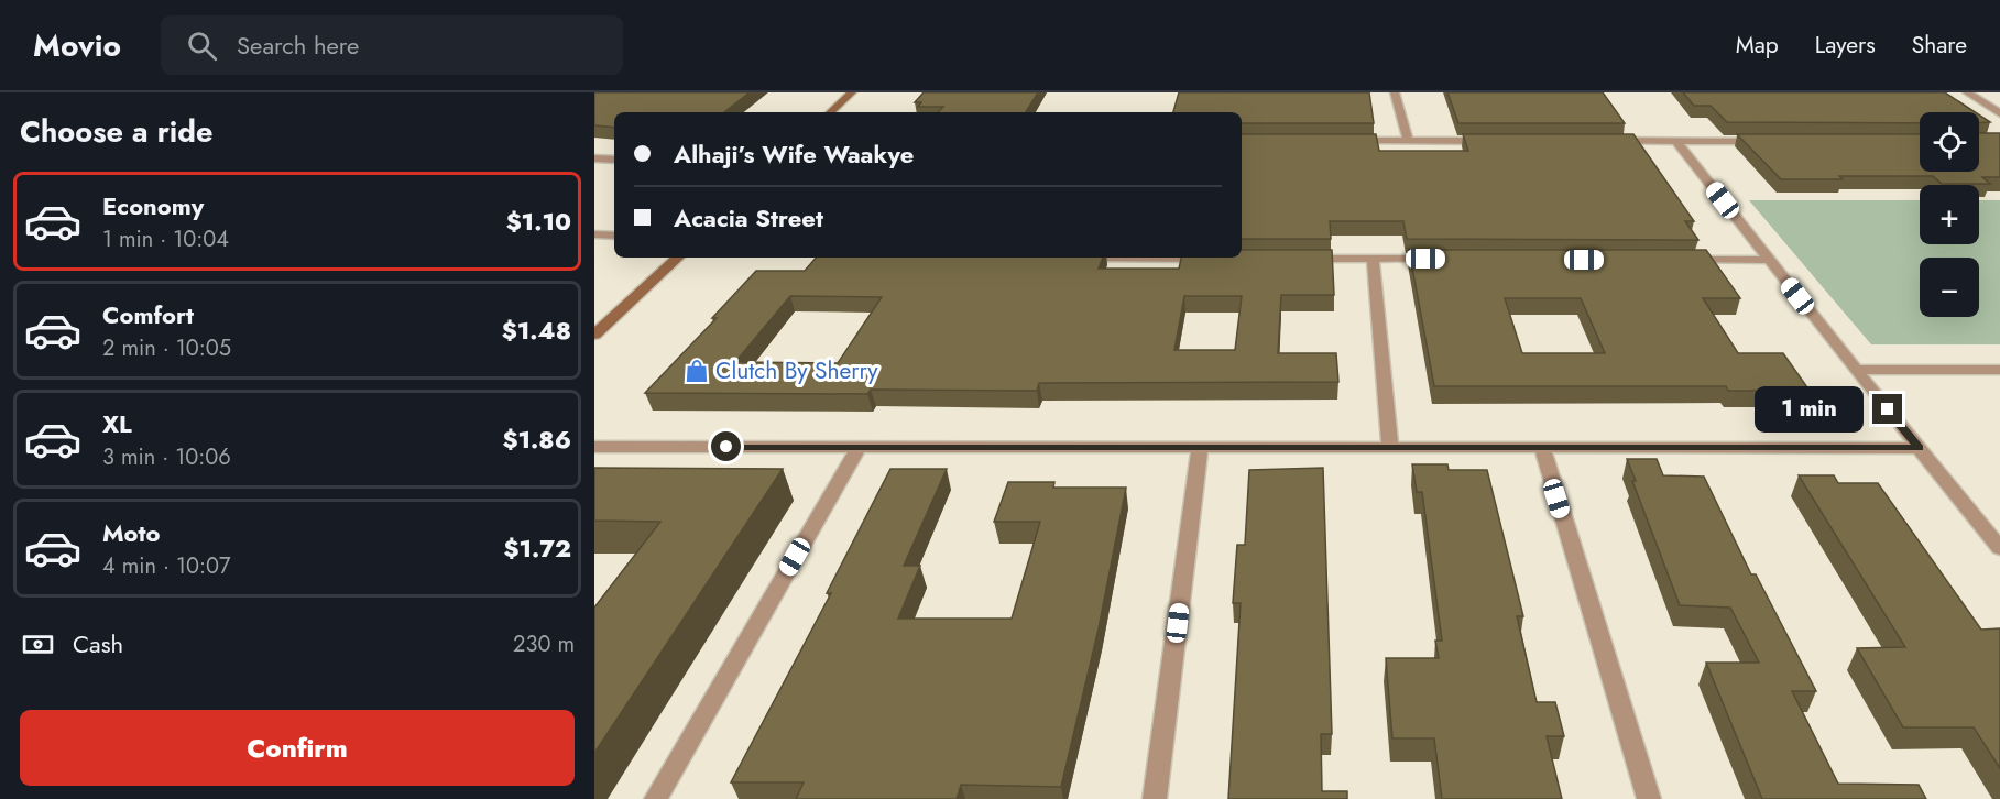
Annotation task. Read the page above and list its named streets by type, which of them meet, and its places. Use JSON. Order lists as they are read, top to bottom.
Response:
{
  "places": {
    "shop": ["Clutch By Sherry"]
  },
  "page": {
    "header": "Movio",
    "search": "Search here",
    "nav": ["Map", "Layers", "Share"],
    "heading": "Choose a ride",
    "map_buttons": ["+", "−"],
    "banner": ["Alhaji’s Wife Waakye", "Acacia Street"],
    "list": [
      {
        "name": "Economy",
        "note": "1 min · 10:04",
        "value": "$1.10"
      },
      {
        "name": "Comfort",
        "note": "2 min · 10:05",
        "value": "$1.48"
      },
      {
        "name": "XL",
        "note": "3 min · 10:06",
        "value": "$1.86"
      },
      {
        "name": "Moto",
        "note": "4 min · 10:07",
        "value": "$1.72"
      }
    ],
    "bubble": "1 min",
    "pay": ["Cash", "230 m"],
    "buttons": "Confirm"
  }
}
